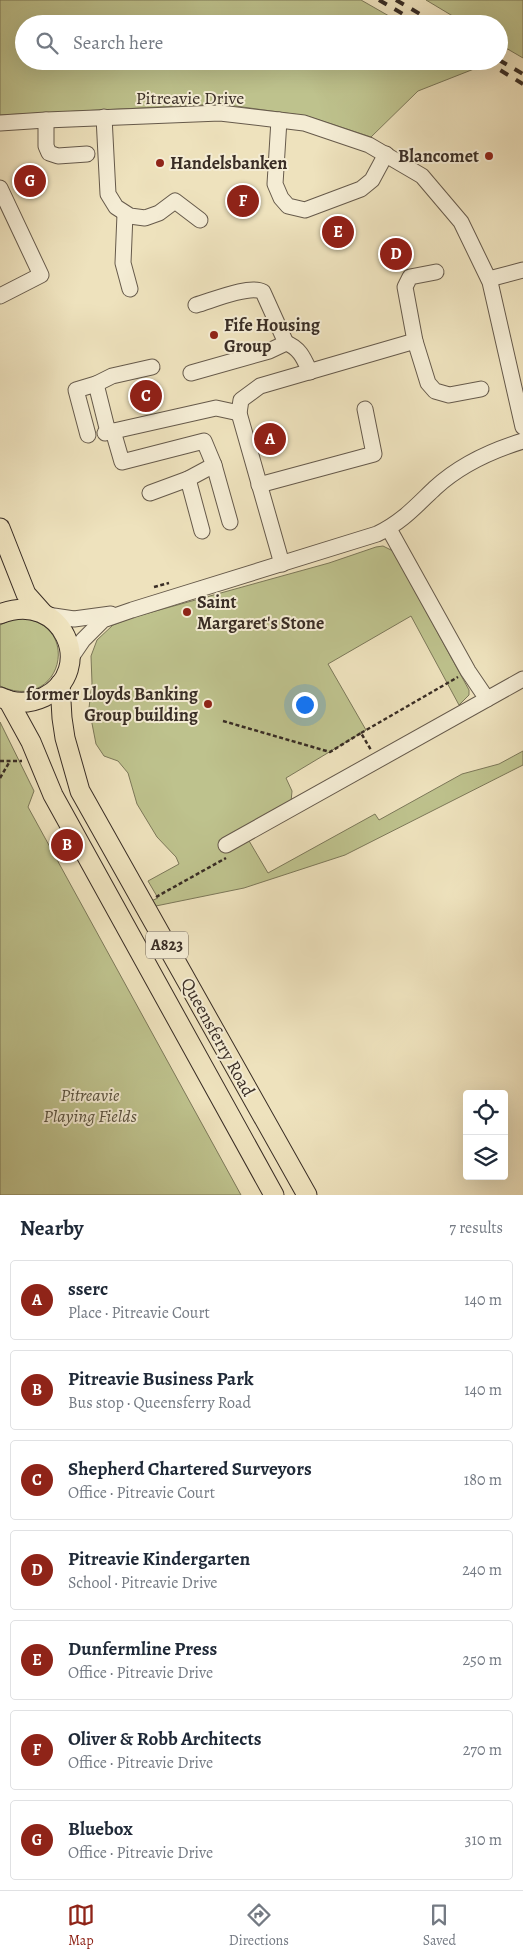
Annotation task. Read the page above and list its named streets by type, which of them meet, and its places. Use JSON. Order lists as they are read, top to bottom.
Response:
{
  "streets": {
    "main road": ["A823", "Queensferry Road"],
    "street": ["Pitreavie Drive"]
  },
  "crossings": [
    ["A823", "Queensferry Road"]
  ],
  "parks": ["Pitreavie Playing Fields"],
  "places": [
    "Blancomet",
    "Handelsbanken",
    "Fife Housing Group",
    "Saint Margaret's Stone",
    "former Lloyds Banking Group building"
  ],
  "page": {
    "search": "Search here",
    "pins": [
      "G",
      "F",
      "E",
      "D",
      "C",
      "A",
      "B"
    ],
    "heading": ["Nearby", "7 results"],
    "list": [
      {
        "mark": "A",
        "name": "sserc",
        "note": "Place · Pitreavie Court",
        "value": "140 m"
      },
      {
        "mark": "B",
        "name": "Pitreavie Business Park",
        "note": "Bus stop · Queensferry Road",
        "value": "140 m"
      },
      {
        "mark": "C",
        "name": "Shepherd Chartered Surveyors",
        "note": "Office · Pitreavie Court",
        "value": "180 m"
      },
      {
        "mark": "D",
        "name": "Pitreavie Kindergarten",
        "note": "School · Pitreavie Drive",
        "value": "240 m"
      },
      {
        "mark": "E",
        "name": "Dunfermline Press",
        "note": "Office · Pitreavie Drive",
        "value": "250 m"
      },
      {
        "mark": "F",
        "name": "Oliver & Robb Architects",
        "note": "Office · Pitreavie Drive",
        "value": "270 m"
      },
      {
        "mark": "G",
        "name": "Bluebox",
        "note": "Office · Pitreavie Drive",
        "value": "310 m"
      }
    ],
    "nav": ["Map", "Directions", "Saved"]
  }
}
